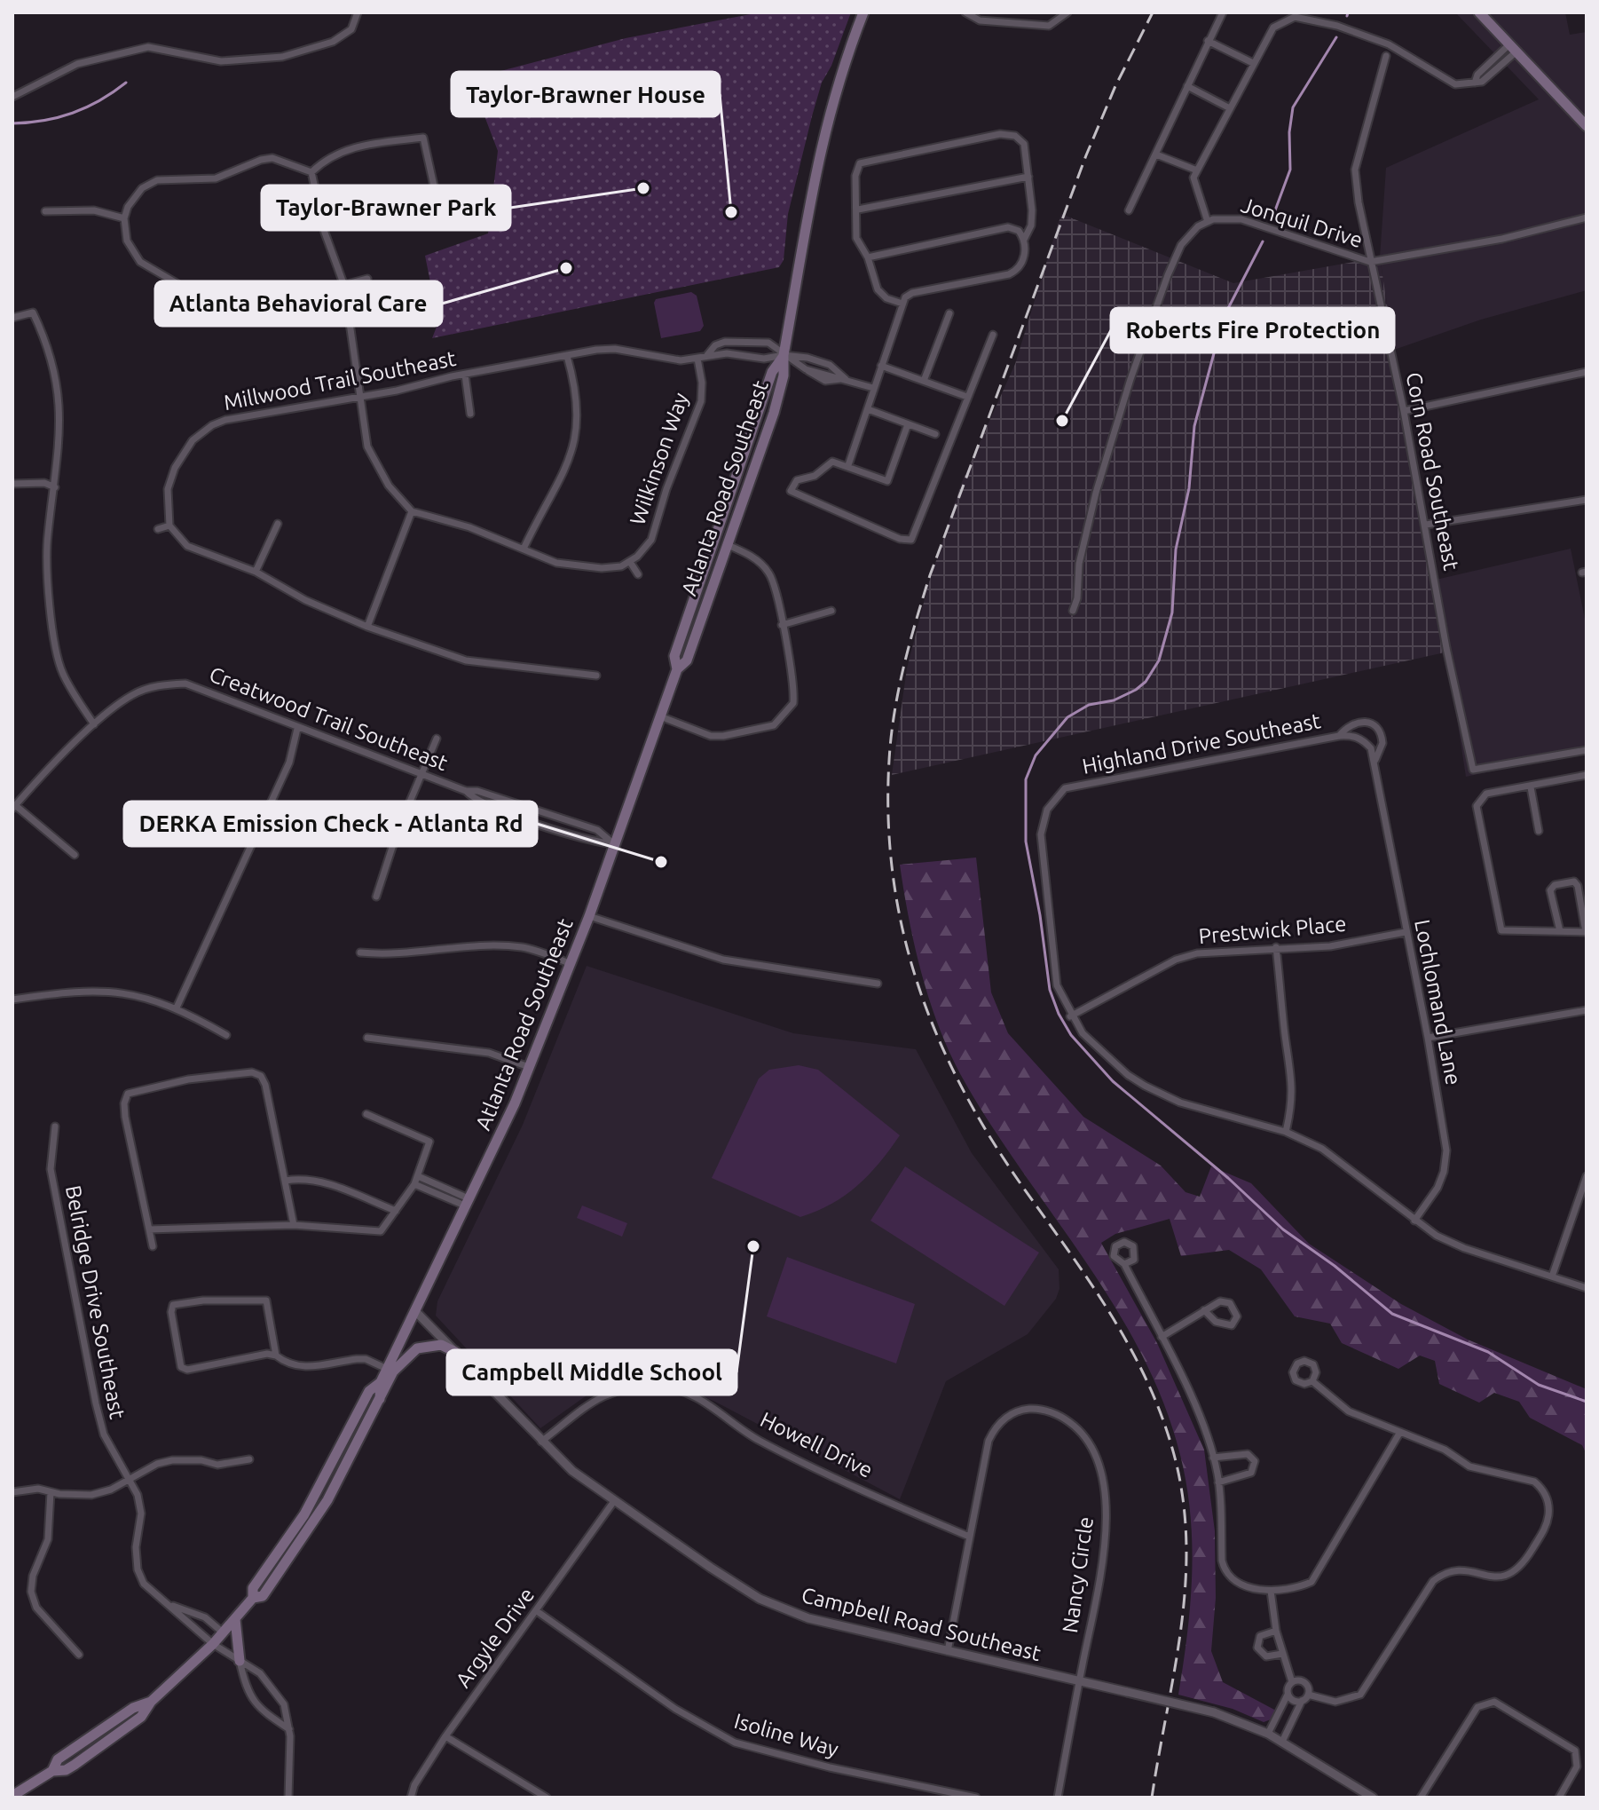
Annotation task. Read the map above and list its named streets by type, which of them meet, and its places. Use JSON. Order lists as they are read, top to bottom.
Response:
{
  "streets": {
    "main road": ["Atlanta Road Southeast"],
    "street": [
      "Jonquil Drive",
      "Millwood Trail Southeast",
      "Wilkinson Way",
      "Corn Road Southeast",
      "Creatwood Trail Southeast",
      "Highland Drive Southeast",
      "Prestwick Place",
      "Lochlomand Lane",
      "Belridge Drive Southeast",
      "Howell Drive",
      "Nancy Circle",
      "Campbell Road Southeast",
      "Argyle Drive",
      "Isoline Way"
    ]
  },
  "crossings": [
    ["Jonquil Drive", "Corn Road Southeast"],
    ["Millwood Trail Southeast", "Wilkinson Way"],
    ["Millwood Trail Southeast", "Atlanta Road Southeast"],
    ["Atlanta Road Southeast", "Creatwood Trail Southeast"],
    ["Atlanta Road Southeast", "Belridge Drive Southeast"],
    ["Atlanta Road Southeast", "Campbell Road Southeast"],
    ["Highland Drive Southeast", "Prestwick Place"],
    ["Highland Drive Southeast", "Lochlomand Lane"],
    ["Prestwick Place", "Lochlomand Lane"],
    ["Howell Drive", "Nancy Circle"],
    ["Howell Drive", "Campbell Road Southeast"],
    ["Nancy Circle", "Campbell Road Southeast"],
    ["Campbell Road Southeast", "Argyle Drive"],
    ["Argyle Drive", "Isoline Way"]
  ],
  "places": [
    "Taylor-Brawner Park",
    "Taylor-Brawner House",
    "Atlanta Behavioral Care",
    "Roberts Fire Protection",
    "DERKA Emission Check - Atlanta Rd",
    "Campbell Middle School"
  ]
}
